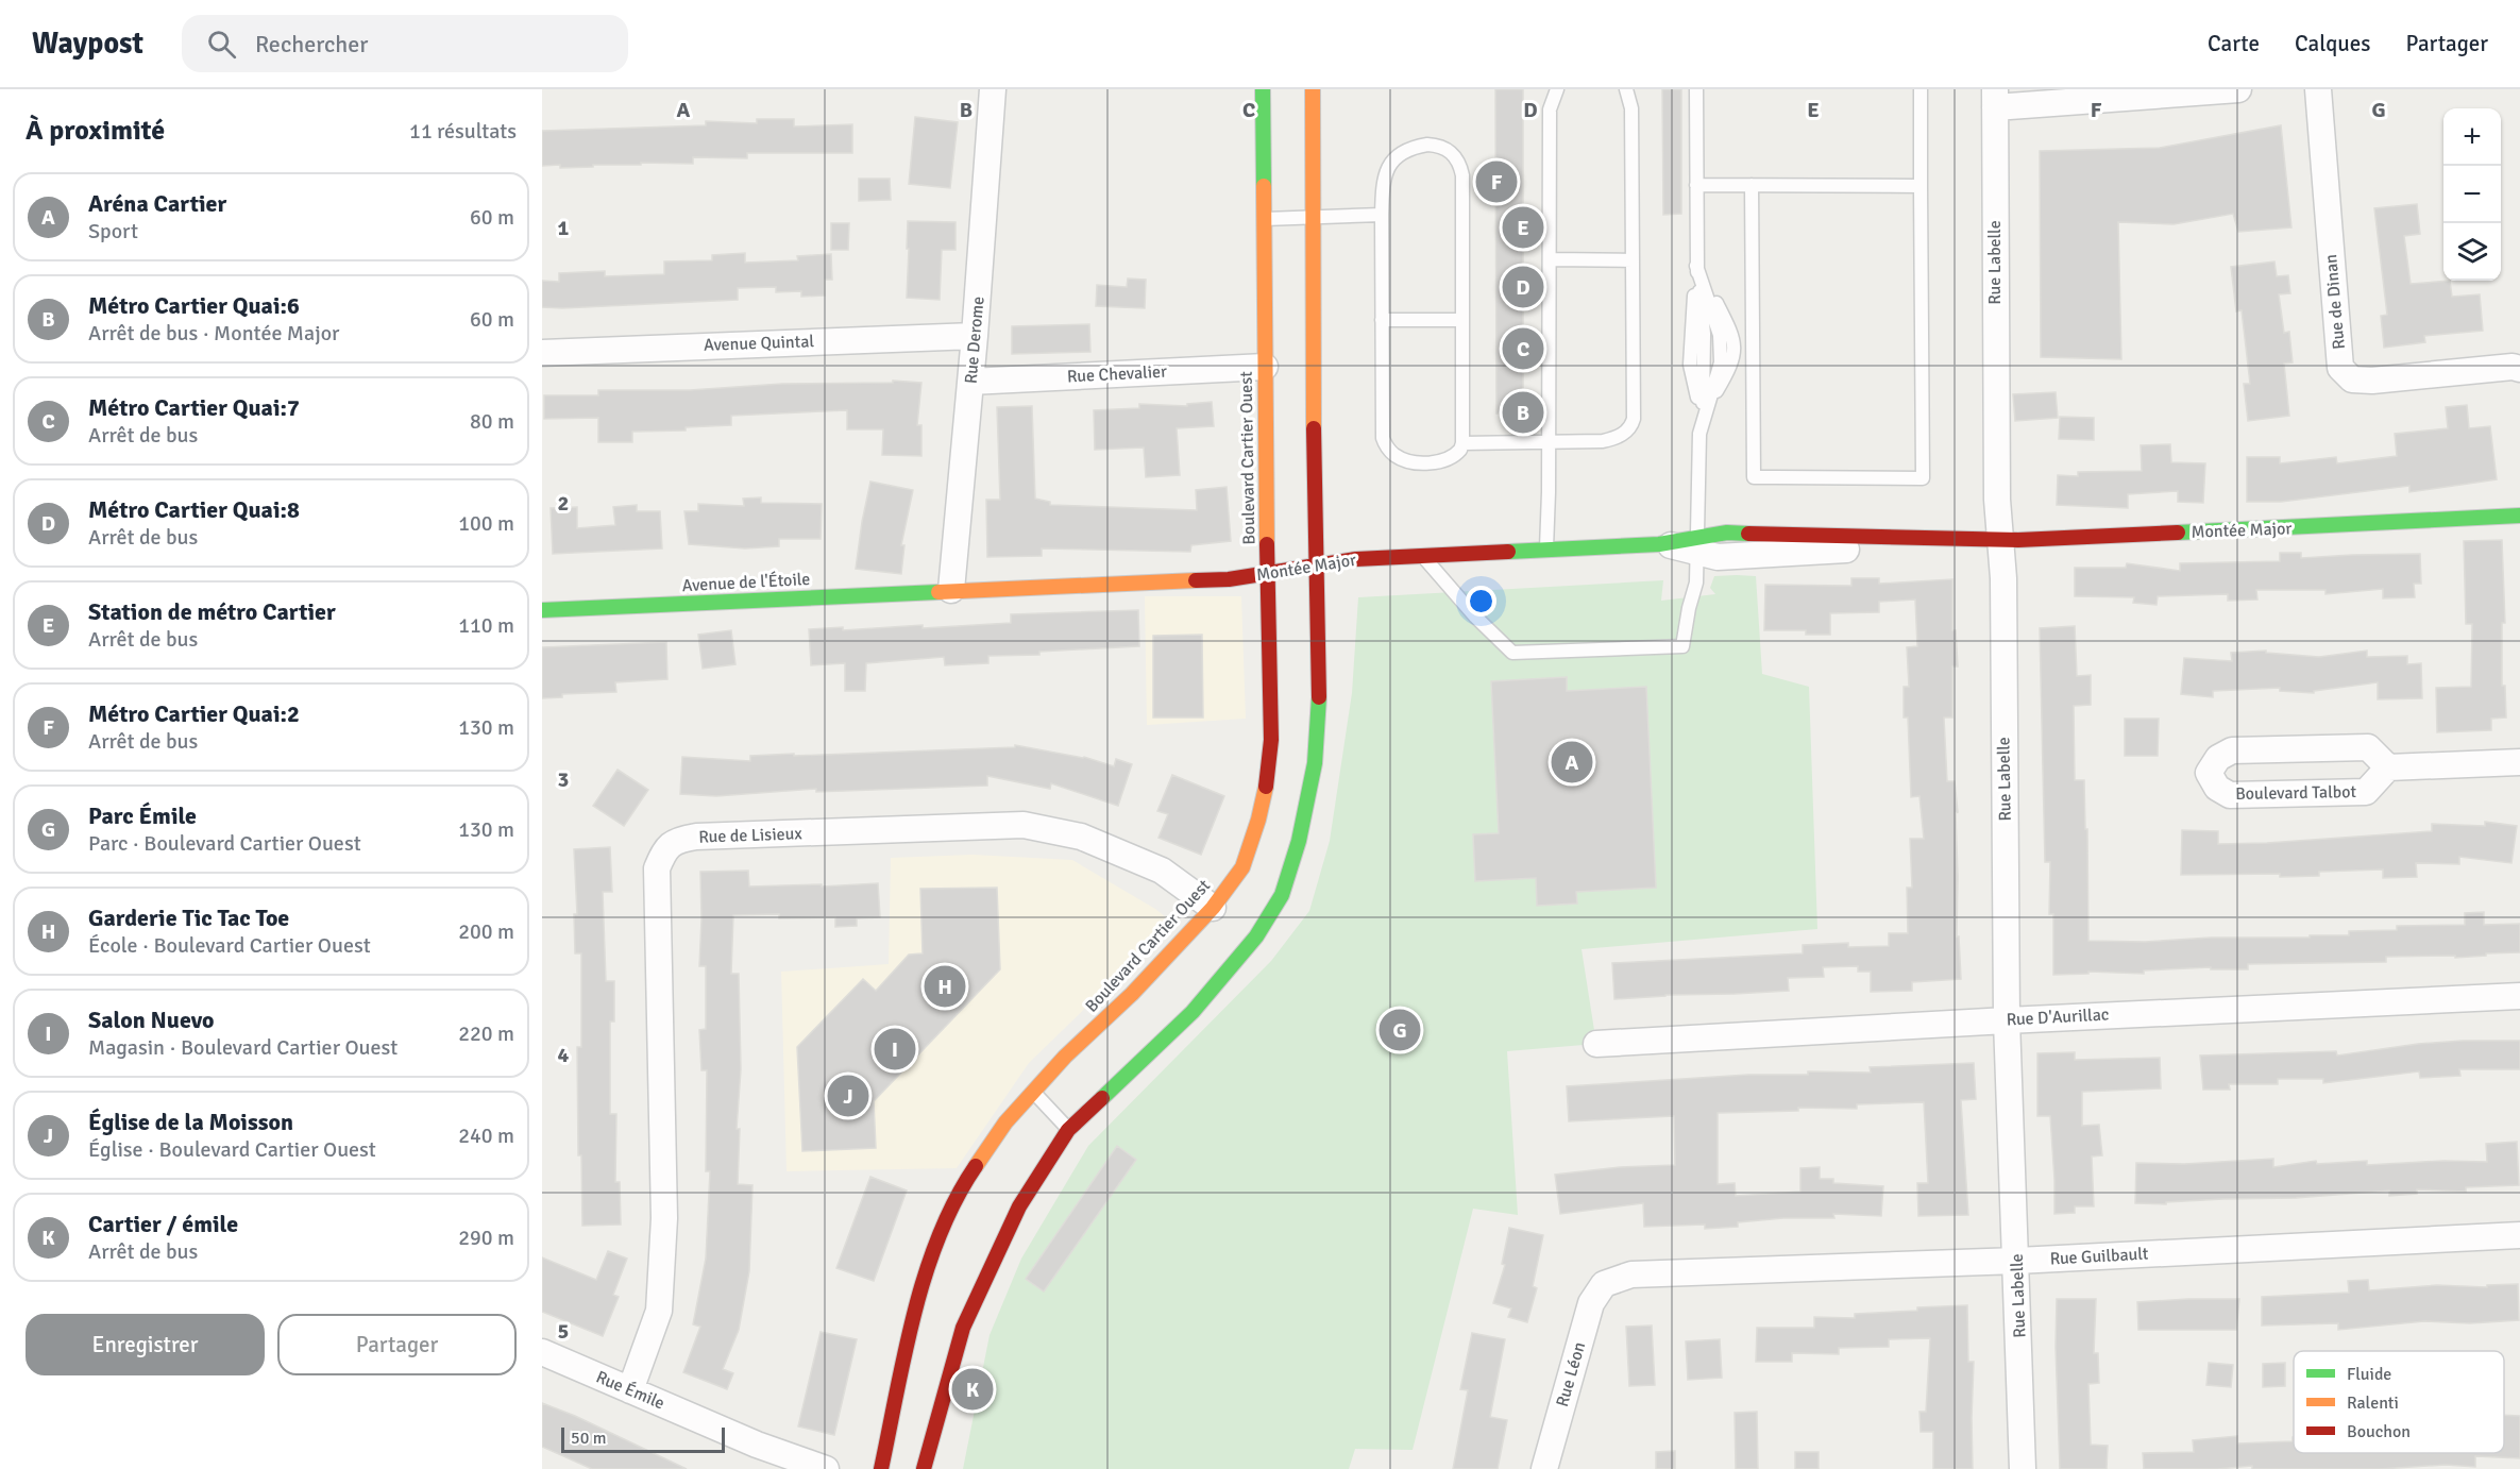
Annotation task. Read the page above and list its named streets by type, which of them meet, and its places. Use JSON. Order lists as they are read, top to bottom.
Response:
{
  "streets": {
    "street": [
      "Rue Labelle",
      "Rue de Dinan",
      "Rue Derome",
      "Avenue Quintal",
      "Rue Chevalier",
      "Boulevard Cartier Ouest",
      "Montée Major",
      "Avenue de l'Étoile",
      "Boulevard Talbot",
      "Rue de Lisieux",
      "Rue D'Aurillac",
      "Rue Guilbault",
      "Rue Léon",
      "Rue Émile"
    ]
  },
  "crossings": [
    ["Rue Labelle", "Montée Major"],
    ["Rue Labelle", "Rue D'Aurillac"],
    ["Rue Labelle", "Rue Guilbault"],
    ["Rue Derome", "Avenue Quintal"],
    ["Rue Derome", "Rue Chevalier"],
    ["Rue Derome", "Montée Major"],
    ["Rue Derome", "Avenue de l'Étoile"],
    ["Rue Chevalier", "Boulevard Cartier Ouest"],
    ["Boulevard Cartier Ouest", "Montée Major"],
    ["Boulevard Cartier Ouest", "Rue de Lisieux"],
    ["Montée Major", "Avenue de l'Étoile"],
    ["Rue de Lisieux", "Rue Émile"],
    ["Rue Guilbault", "Rue Léon"]
  ],
  "legend": ["Fluide", "Ralenti", "Bouchon"],
  "scale_bar": "50 m",
  "page": {
    "header": "Waypost",
    "search": "Rechercher",
    "nav": ["Carte", "Calques", "Partager"],
    "heading": ["À proximité", "11 résultats"],
    "map_buttons": ["+", "−"],
    "pins": [
      "F",
      "E",
      "D",
      "C",
      "B",
      "A",
      "H",
      "G",
      "I",
      "J",
      "K"
    ],
    "list": [
      {
        "mark": "A",
        "name": "Aréna Cartier",
        "note": "Sport",
        "value": "60 m"
      },
      {
        "mark": "B",
        "name": "Métro Cartier Quai:6",
        "note": "Arrêt de bus · Montée Major",
        "value": "60 m"
      },
      {
        "mark": "C",
        "name": "Métro Cartier Quai:7",
        "note": "Arrêt de bus",
        "value": "80 m"
      },
      {
        "mark": "D",
        "name": "Métro Cartier Quai:8",
        "note": "Arrêt de bus",
        "value": "100 m"
      },
      {
        "mark": "E",
        "name": "Station de métro Cartier",
        "note": "Arrêt de bus",
        "value": "110 m"
      },
      {
        "mark": "F",
        "name": "Métro Cartier Quai:2",
        "note": "Arrêt de bus",
        "value": "130 m"
      },
      {
        "mark": "G",
        "name": "Parc Émile",
        "note": "Parc · Boulevard Cartier Ouest",
        "value": "130 m"
      },
      {
        "mark": "H",
        "name": "Garderie Tic Tac Toe",
        "note": "École · Boulevard Cartier Ouest",
        "value": "200 m"
      },
      {
        "mark": "I",
        "name": "Salon Nuevo",
        "note": "Magasin · Boulevard Cartier Ouest",
        "value": "220 m"
      },
      {
        "mark": "J",
        "name": "Église de la Moisson",
        "note": "Église · Boulevard Cartier Ouest",
        "value": "240 m"
      },
      {
        "mark": "K",
        "name": "Cartier / émile",
        "note": "Arrêt de bus",
        "value": "290 m"
      }
    ],
    "buttons": ["Enregistrer", "Partager"],
    "scale": "50 m"
  },
  "grid": {
    "columns": [
      "A",
      "B",
      "C",
      "D",
      "E",
      "F",
      "G"
    ],
    "rows": [
      "1",
      "2",
      "3",
      "4",
      "5"
    ]
  }
}
